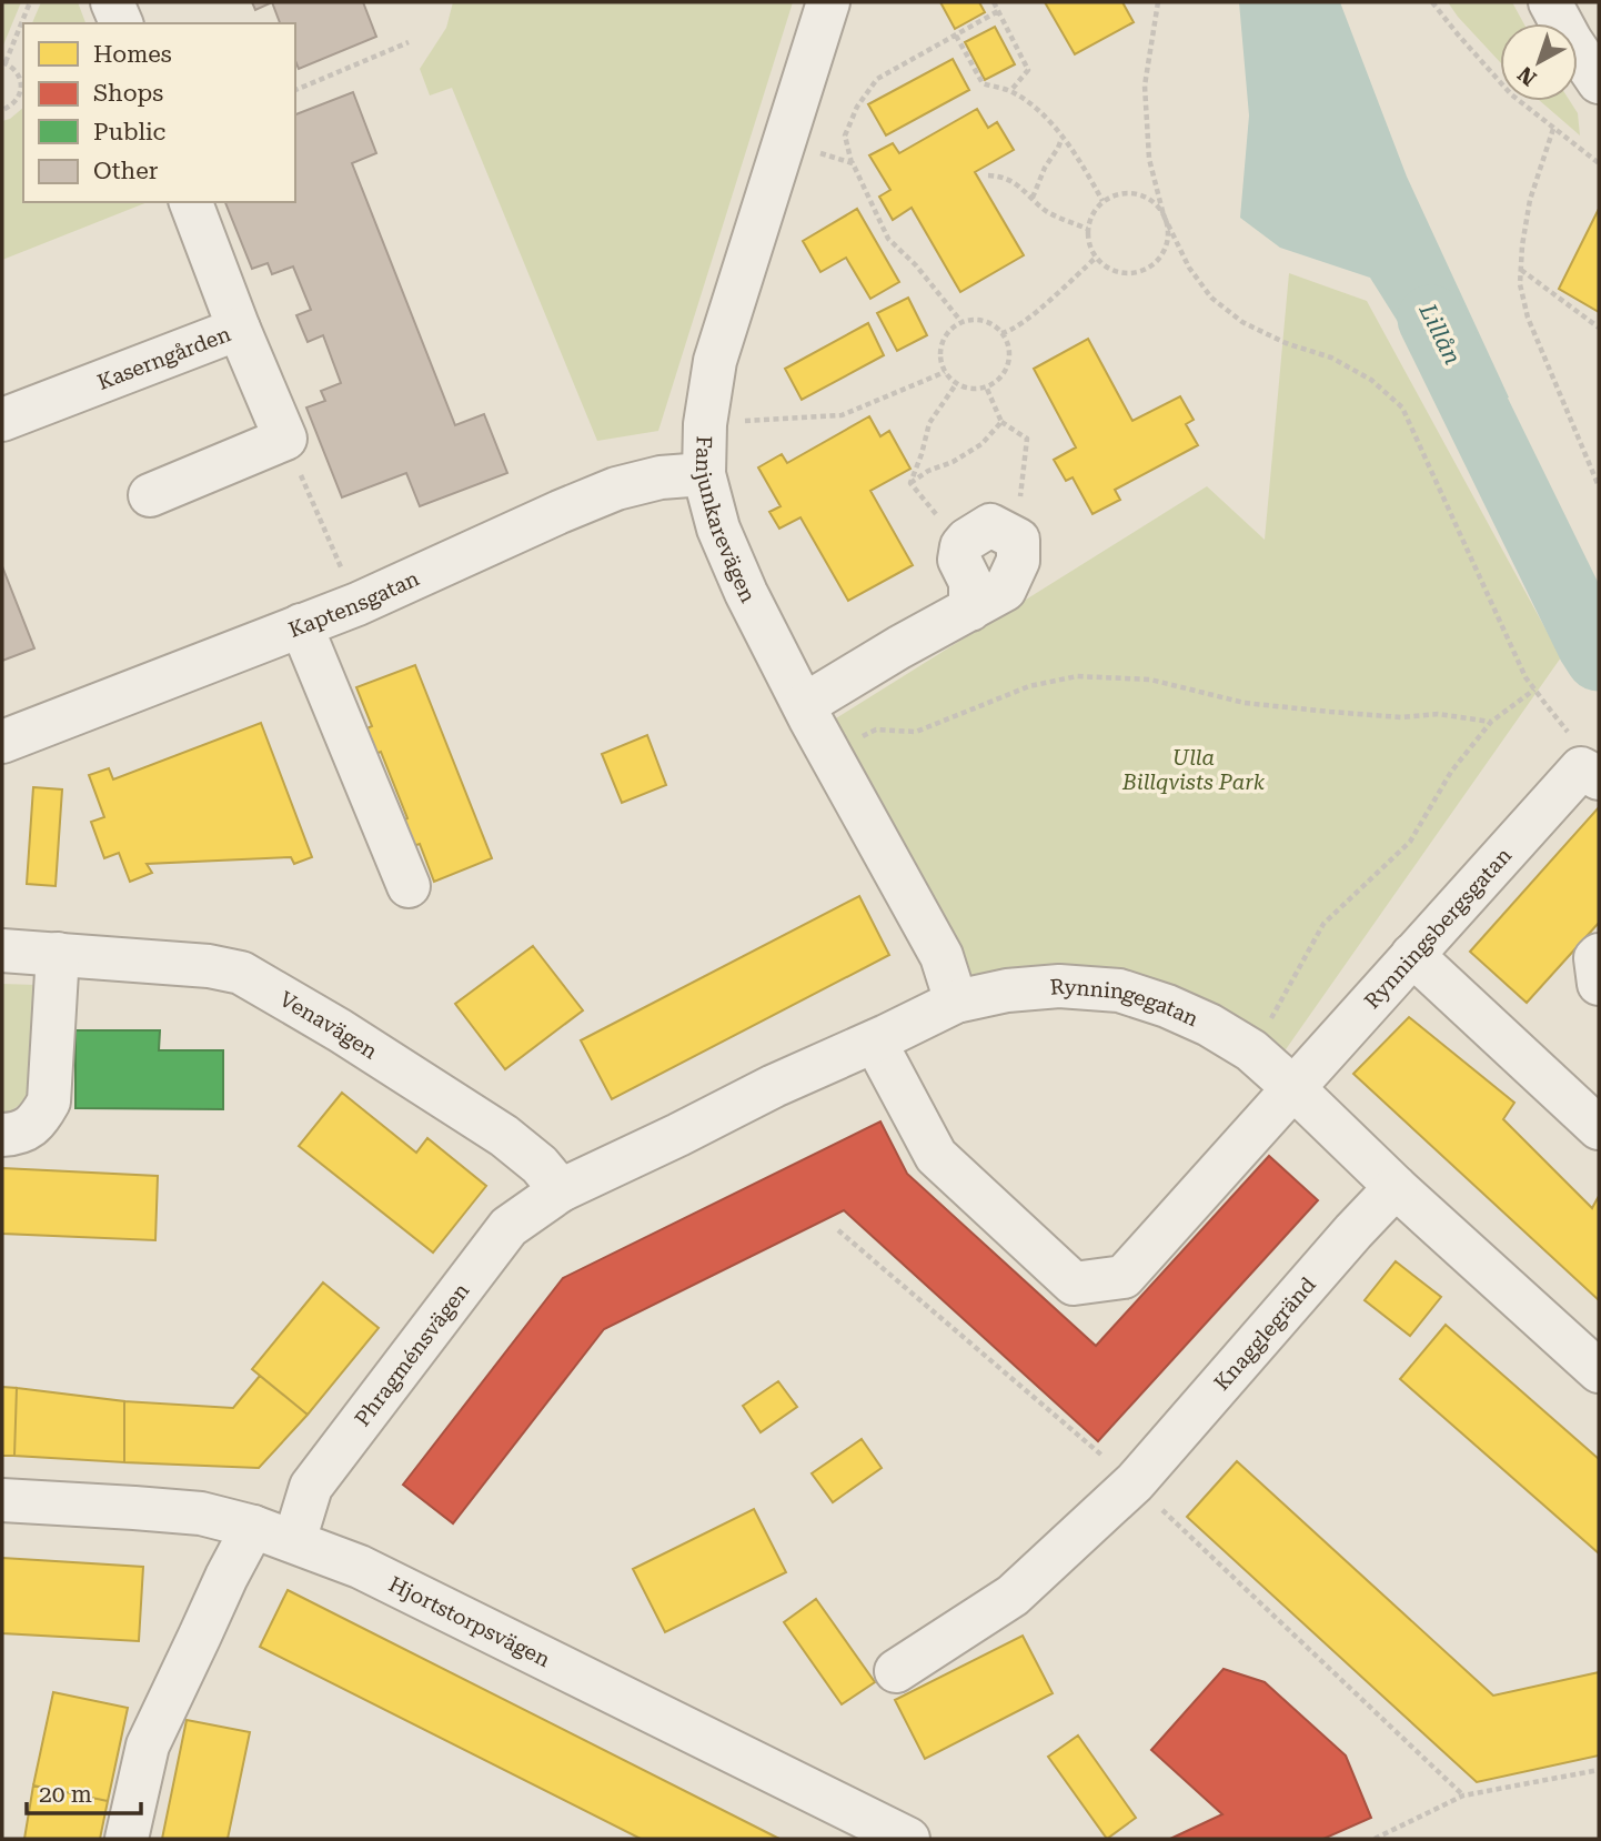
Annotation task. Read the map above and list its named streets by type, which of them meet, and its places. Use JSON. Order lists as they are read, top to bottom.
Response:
{
  "streets": {
    "street": [
      "Kaserngården",
      "Fanjunkarevägen",
      "Kaptensgatan",
      "Rynningsbergsgatan",
      "Rynningegatan",
      "Venavägen",
      "Knagglegränd",
      "Phragménsvägen",
      "Hjortstorpsvägen"
    ]
  },
  "crossings": [
    ["Fanjunkarevägen", "Kaptensgatan"],
    ["Fanjunkarevägen", "Rynningegatan"],
    ["Rynningsbergsgatan", "Rynningegatan"],
    ["Rynningegatan", "Venavägen"],
    ["Rynningegatan", "Knagglegränd"],
    ["Rynningegatan", "Phragménsvägen"],
    ["Venavägen", "Phragménsvägen"],
    ["Phragménsvägen", "Hjortstorpsvägen"]
  ],
  "water": ["Lillån"],
  "parks": ["Ulla Billqvists Park"],
  "legend": [
    "Homes",
    "Shops",
    "Public",
    "Other"
  ],
  "scale_bar": "20 m",
  "north": "bottom left"
}
